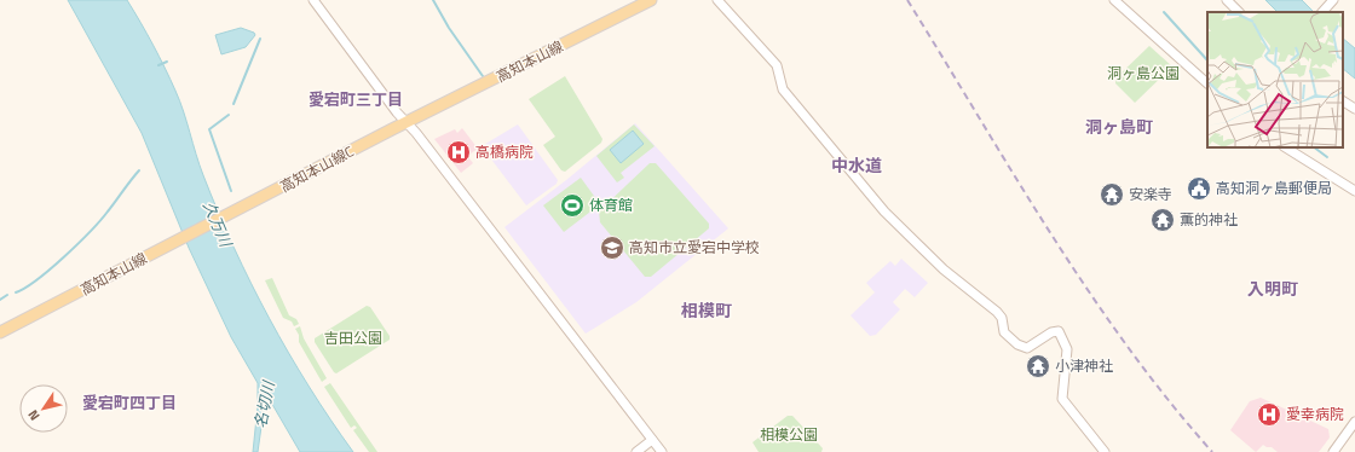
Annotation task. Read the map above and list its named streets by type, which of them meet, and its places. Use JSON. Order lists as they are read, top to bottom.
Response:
{
  "streets": {
    "main road": ["高知本山線", "高知本山線C"]
  },
  "crossings": [
    ["高知本山線", "高知本山線C"]
  ],
  "districts": [
    "愛宕町三丁目",
    "洞ヶ島町",
    "中水道",
    "入明町",
    "相模町",
    "愛宕町四丁目"
  ],
  "water": ["久万川", "名切川"],
  "parks": ["洞ヶ島公園", "吉田公園", "相模公園"],
  "places": {
    "hospital": ["高橋病院", "愛幸病院"],
    "public building": ["高知洞ヶ島郵便局"],
    "temple": ["安楽寺", "薫的神社", "小津神社"],
    "sports": ["体育館"],
    "school or university": ["高知市立愛宕中学校"]
  },
  "north": "bottom left"
}
